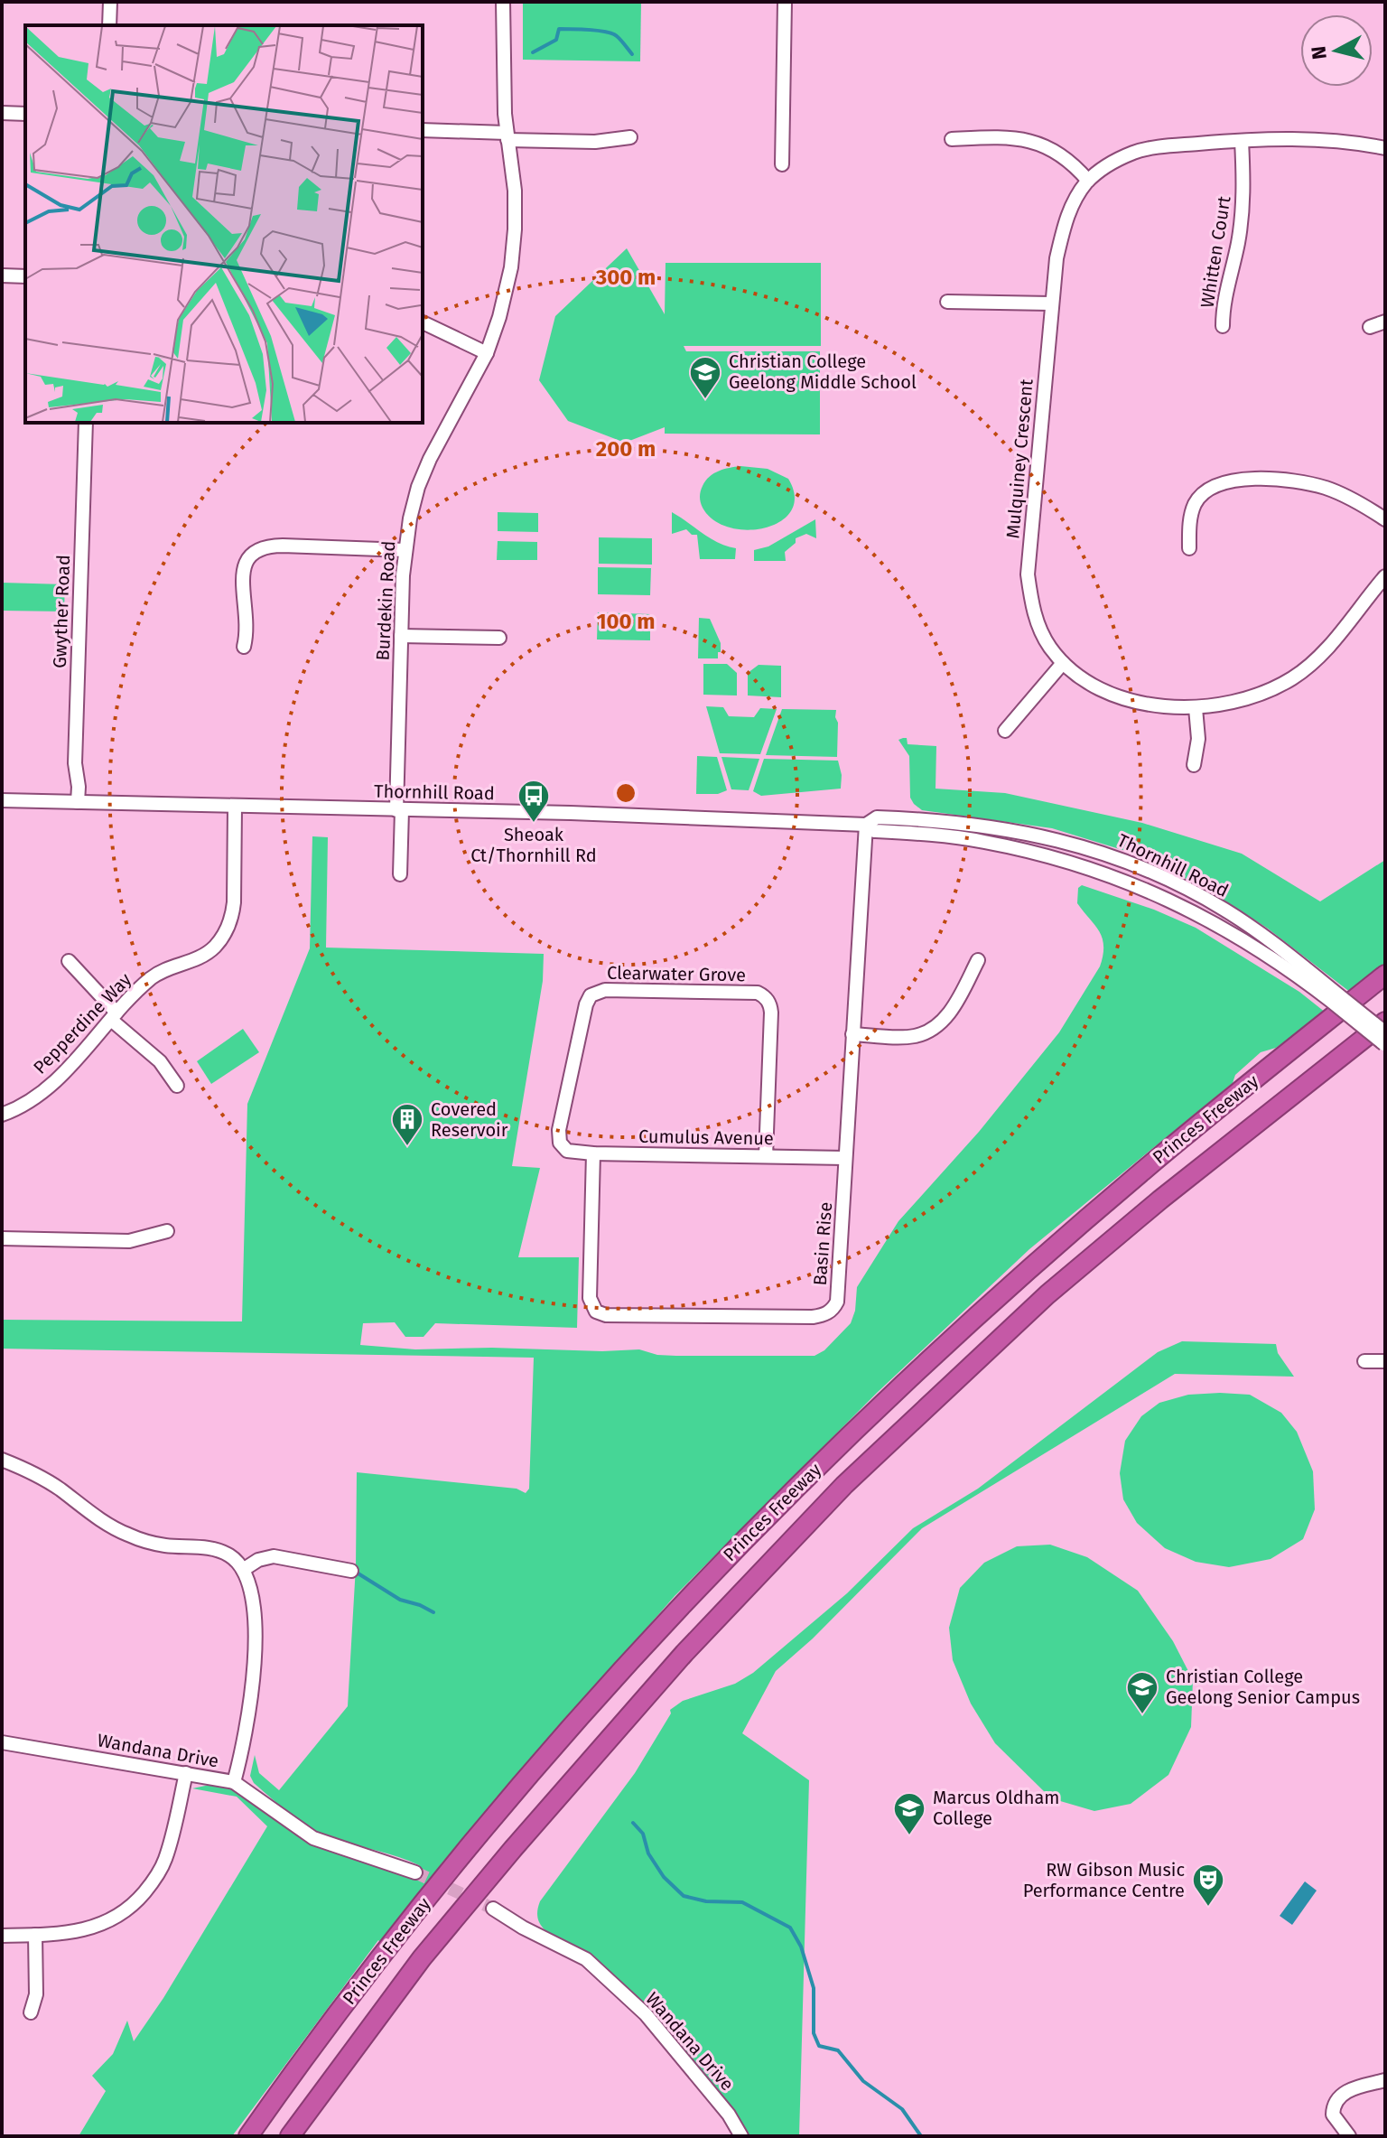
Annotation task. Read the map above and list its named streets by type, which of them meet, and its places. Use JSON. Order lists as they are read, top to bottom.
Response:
{
  "streets": {
    "highway": ["Princes Freeway"],
    "street": [
      "Whitten Court",
      "Mulquiney Crescent",
      "Burdekin Road",
      "Gwyther Road",
      "Thornhill Road",
      "Clearwater Grove",
      "Pepperdine Way",
      "Cumulus Avenue",
      "Basin Rise",
      "Wandana Drive"
    ]
  },
  "crossings": [
    ["Whitten Court", "Mulquiney Crescent"],
    ["Burdekin Road", "Thornhill Road"],
    ["Gwyther Road", "Thornhill Road"],
    ["Thornhill Road", "Pepperdine Way"],
    ["Thornhill Road", "Basin Rise"],
    ["Clearwater Grove", "Cumulus Avenue"],
    ["Cumulus Avenue", "Basin Rise"]
  ],
  "places": {
    "school or university": ["Christian College Geelong Middle School", "Christian College Geelong Senior Campus", "Marcus Oldham College"],
    "bus stop": ["Sheoak Ct/Thornhill Rd"],
    "building": ["Covered Reservoir"],
    "theatre": ["RW Gibson Music Performance Centre"]
  },
  "north": "left",
  "rings": ["300 m", "200 m", "100 m"]
}
